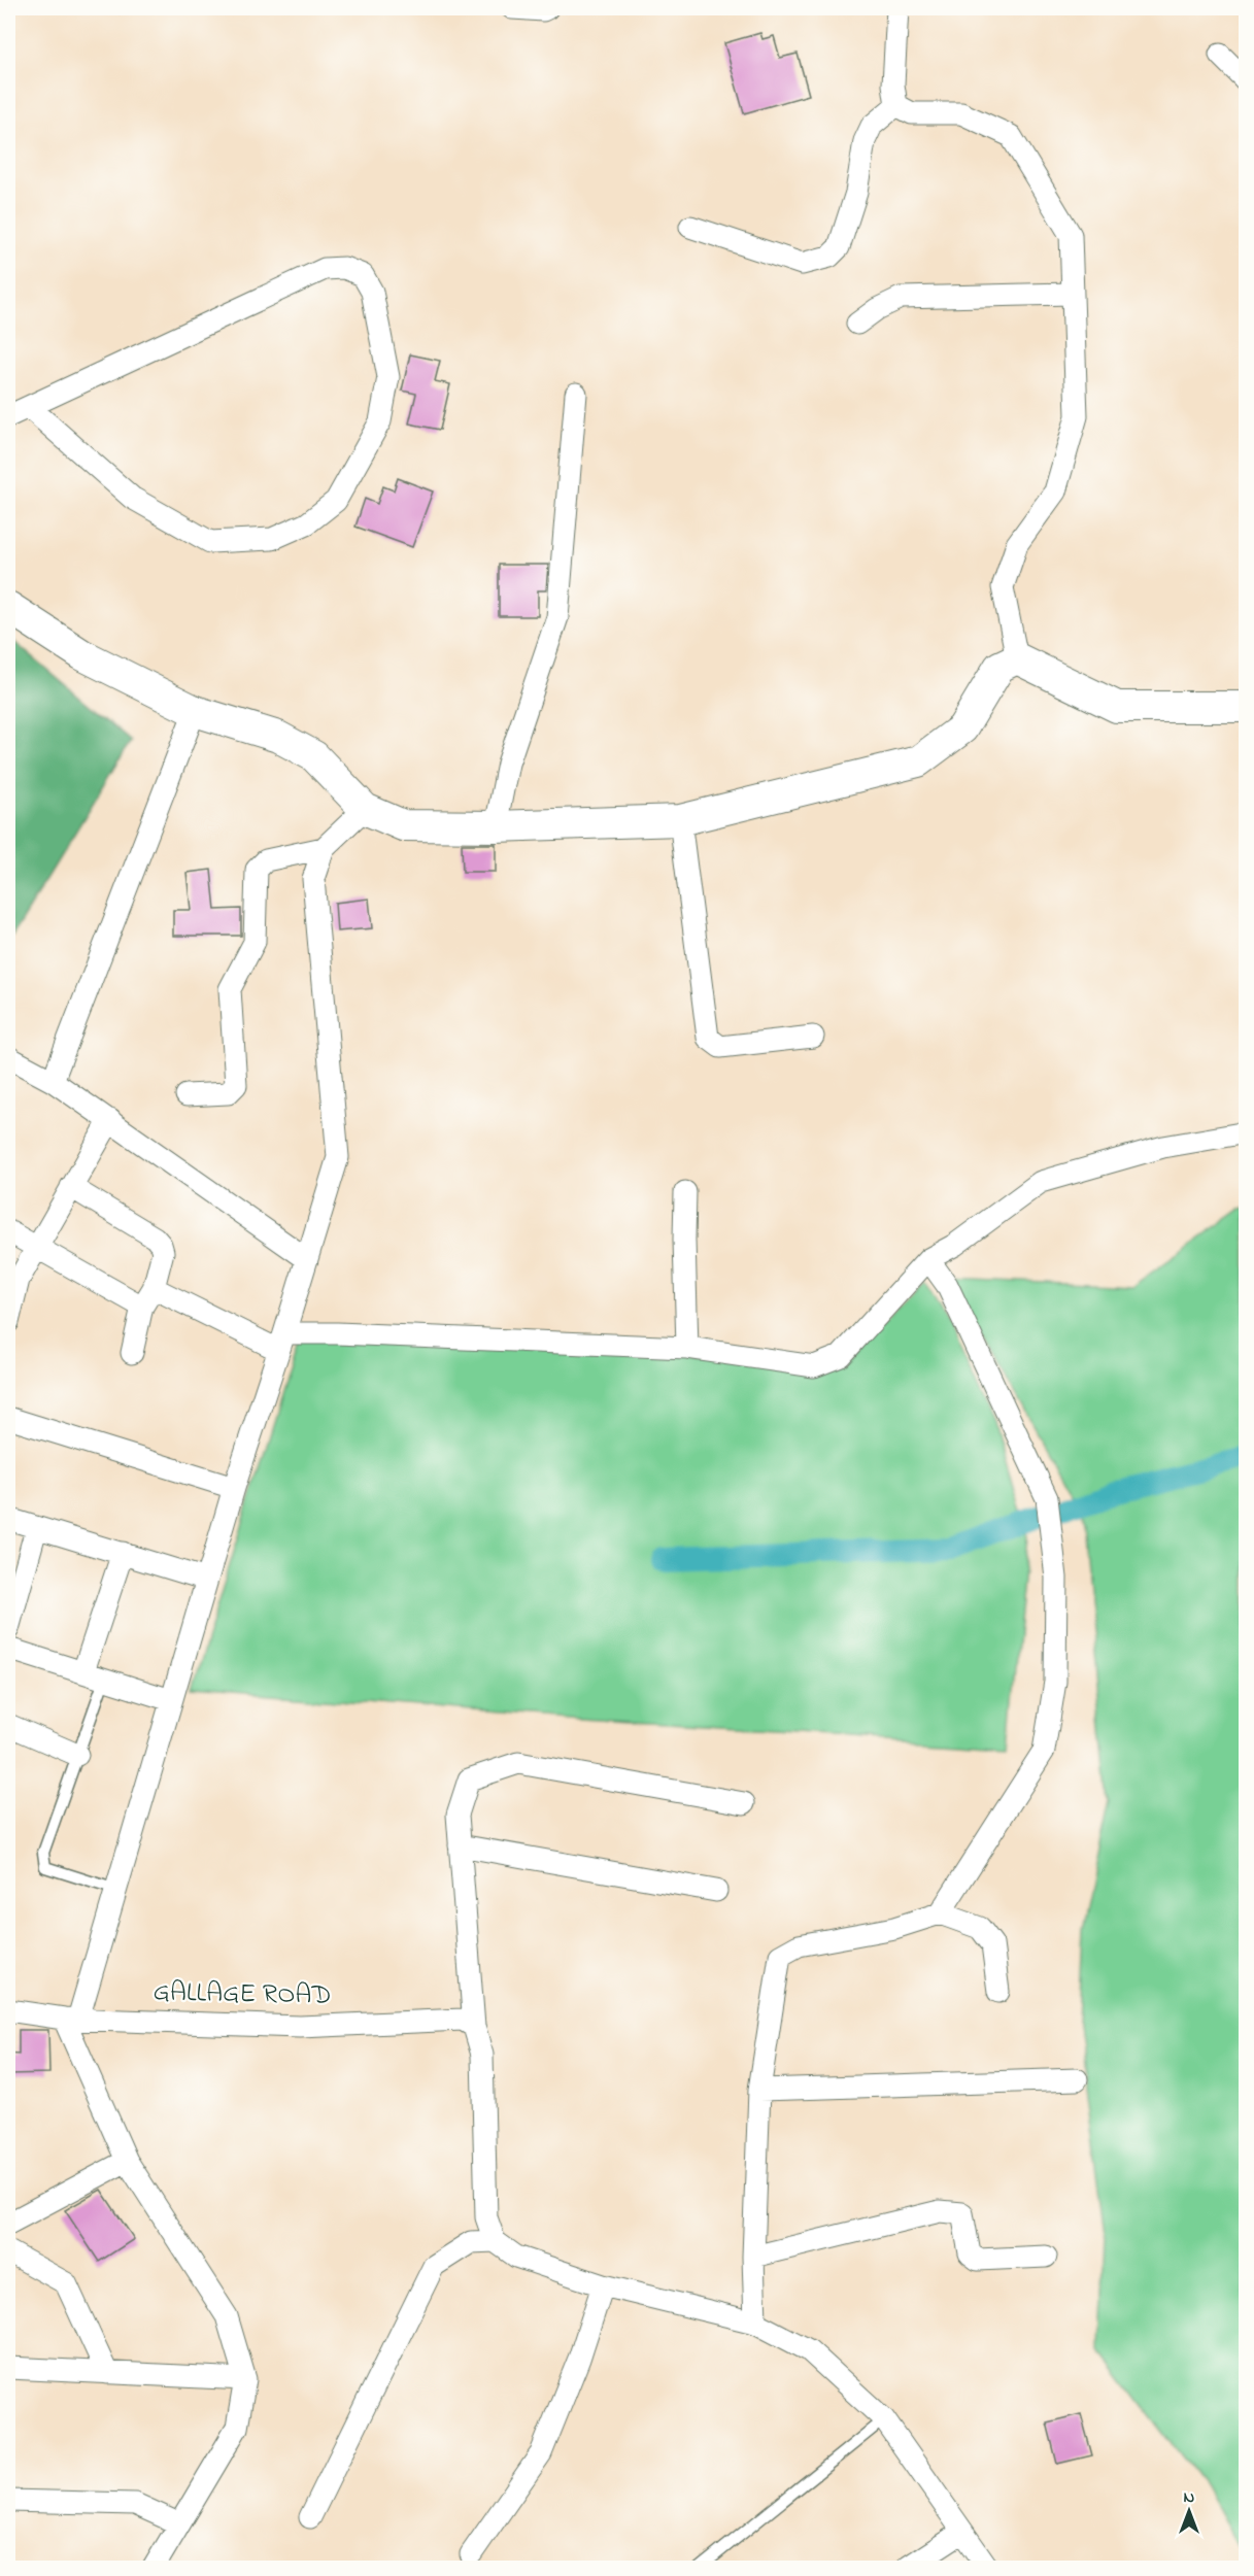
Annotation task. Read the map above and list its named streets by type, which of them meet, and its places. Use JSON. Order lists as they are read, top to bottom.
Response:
{
  "streets": {
    "street": ["GALLAGE ROAD"]
  },
  "north": "top"
}
